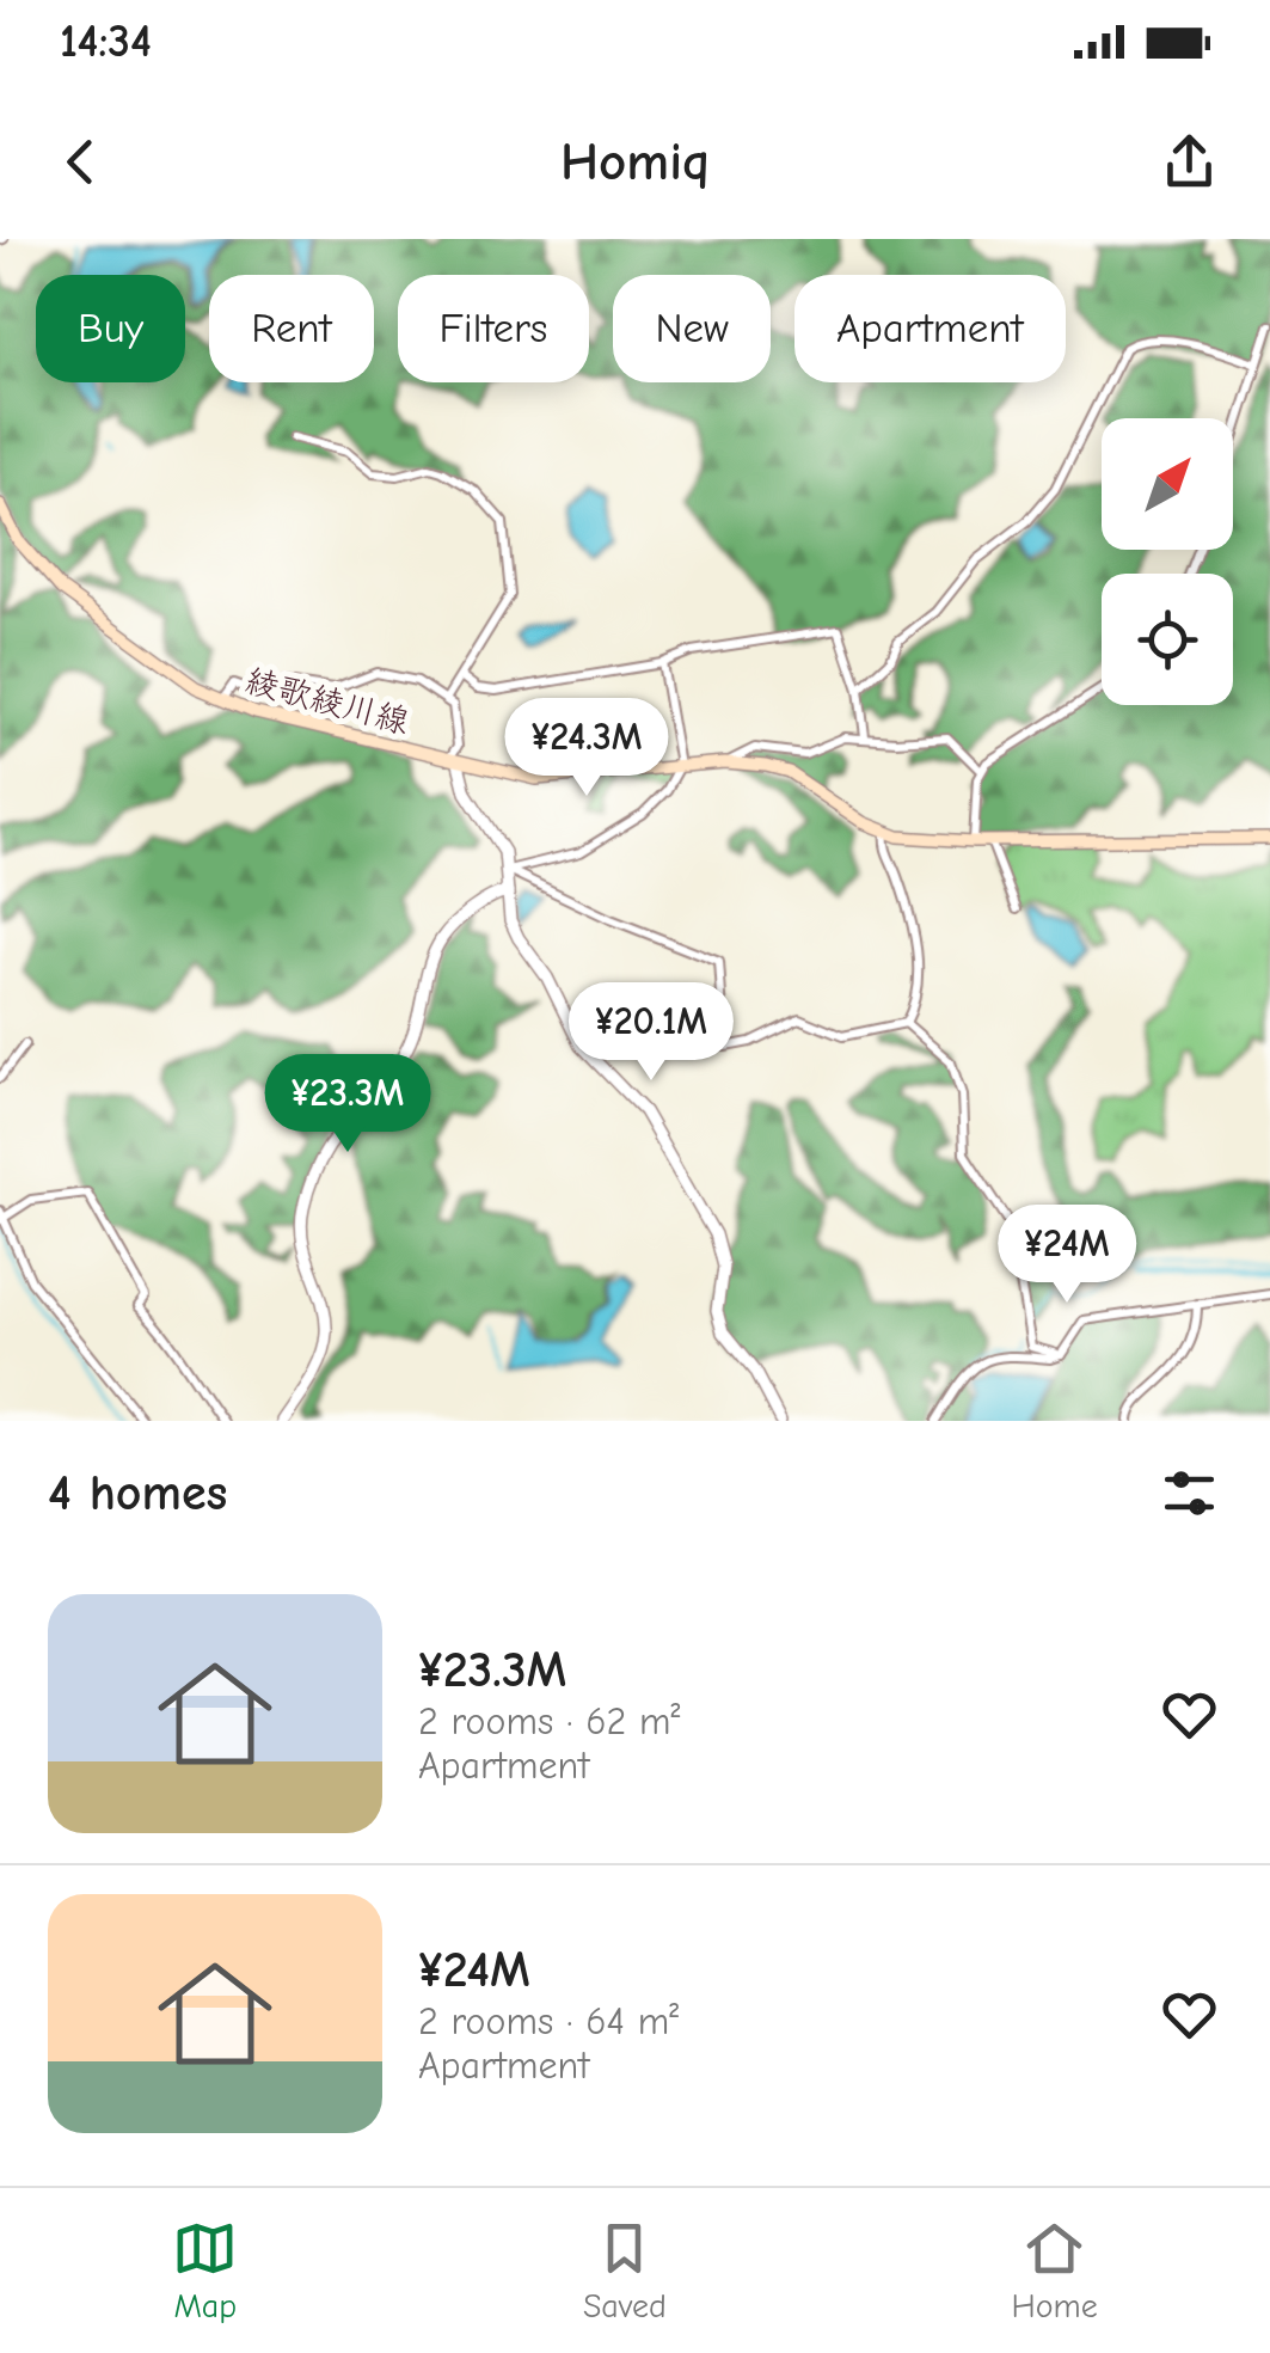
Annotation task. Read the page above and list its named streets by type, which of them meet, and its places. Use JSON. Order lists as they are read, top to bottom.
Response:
{
  "streets": {
    "main road": ["綾歌綾川線"]
  },
  "north": "top right",
  "page": {
    "status": "14:34",
    "header": "Homiq",
    "chip": [
      "Buy",
      "Rent",
      "Filters",
      "New",
      "Apartment"
    ],
    "price": [
      "¥24.3M",
      "¥20.1M",
      "¥23.3M",
      "¥24M"
    ],
    "heading": "4 homes",
    "list": [
      {
        "name": "¥23.3M",
        "note": "2 rooms · 62 m² · Apartment"
      },
      {
        "name": "¥24M",
        "note": "2 rooms · 64 m² · Apartment"
      }
    ],
    "tabs": ["Map", "Saved", "Home"]
  }
}
